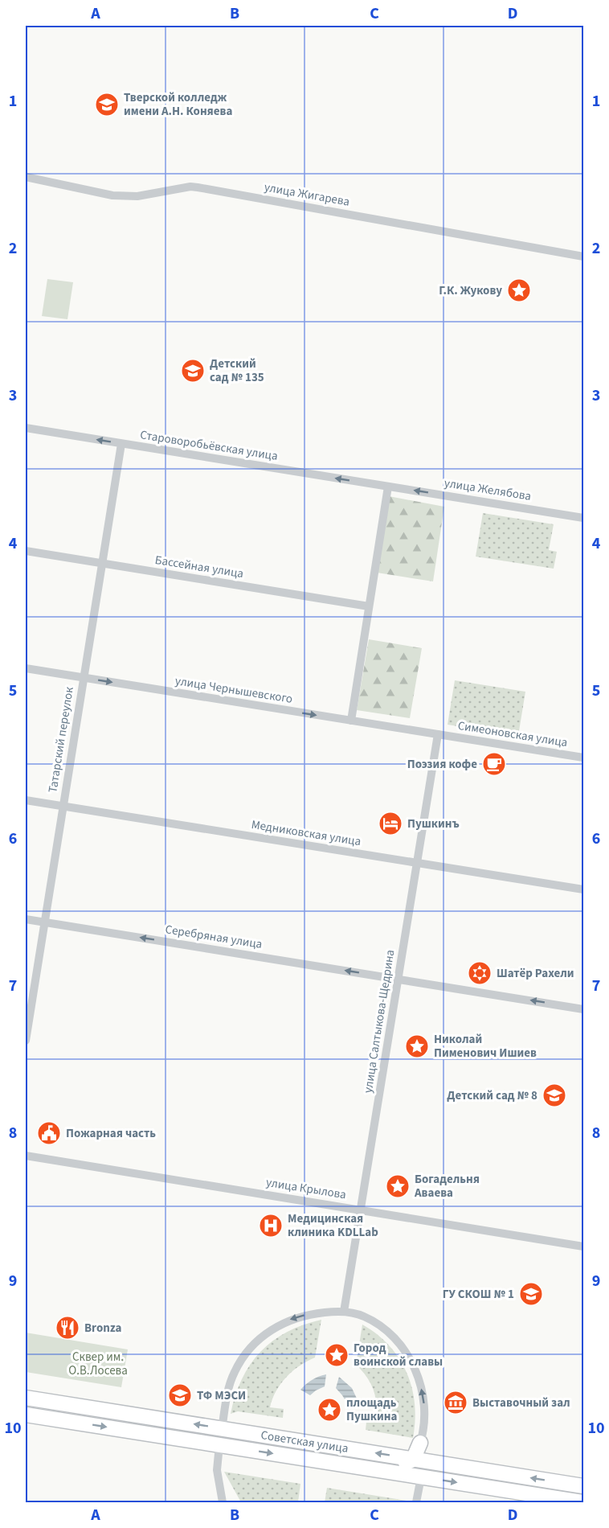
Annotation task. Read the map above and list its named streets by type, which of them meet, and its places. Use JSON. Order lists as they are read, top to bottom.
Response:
{
  "streets": {
    "main road": ["Советская улица"],
    "street": [
      "улица Жигарева",
      "Староворобьёвская улица",
      "улица Желябова",
      "Бассейная улица",
      "улица Чернышевского",
      "Симеоновская улица",
      "Татарский переулок",
      "Медниковская улица",
      "Серебряная улица",
      "улица Салтыкова-Щедрина",
      "улица Крылова"
    ]
  },
  "crossings": [
    ["Староворобьёвская улица", "улица Желябова"],
    ["Староворобьёвская улица", "Татарский переулок"],
    ["Бассейная улица", "Татарский переулок"],
    ["улица Чернышевского", "Симеоновская улица"],
    ["улица Чернышевского", "Татарский переулок"],
    ["улица Чернышевского", "улица Салтыкова-Щедрина"],
    ["Симеоновская улица", "улица Салтыкова-Щедрина"],
    ["Татарский переулок", "Медниковская улица"],
    ["Татарский переулок", "Серебряная улица"],
    ["Медниковская улица", "улица Салтыкова-Щедрина"],
    ["Серебряная улица", "улица Салтыкова-Щедрина"],
    ["улица Салтыкова-Щедрина", "улица Крылова"]
  ],
  "one_way": [
    "Староворобьёвская улица",
    "улица Желябова",
    "улица Чернышевского",
    "Серебряная улица"
  ],
  "parks": ["Сквер им. О.В.Лосева"],
  "places": {
    "school or university": [
      "Тверской колледж имени А.Н. Коняева",
      "Детский сад № 135",
      "Детский сад № 8",
      "ГУ СКОШ № 1",
      "ТФ МЭСИ"
    ],
    "place": [
      "Г.К. Жукову",
      "Николай Пименович Ишиев",
      "Богадельня Аваева",
      "Город воинской славы",
      "площадь Пушкина"
    ],
    "cafe": ["Поэзия кофе"],
    "hotel": ["Пушкинъ"],
    "synagogue": ["Шатёр Рахели"],
    "public building": ["Пожарная часть"],
    "hospital": ["Медицинская клиника KDLLab"],
    "restaurant": ["Bronza"],
    "museum": ["Выставочный зал"]
  },
  "grid": {
    "columns": [
      "A",
      "B",
      "C",
      "D"
    ],
    "rows": [
      "1",
      "2",
      "3",
      "4",
      "5",
      "6",
      "7",
      "8",
      "9",
      "10"
    ]
  }
}
